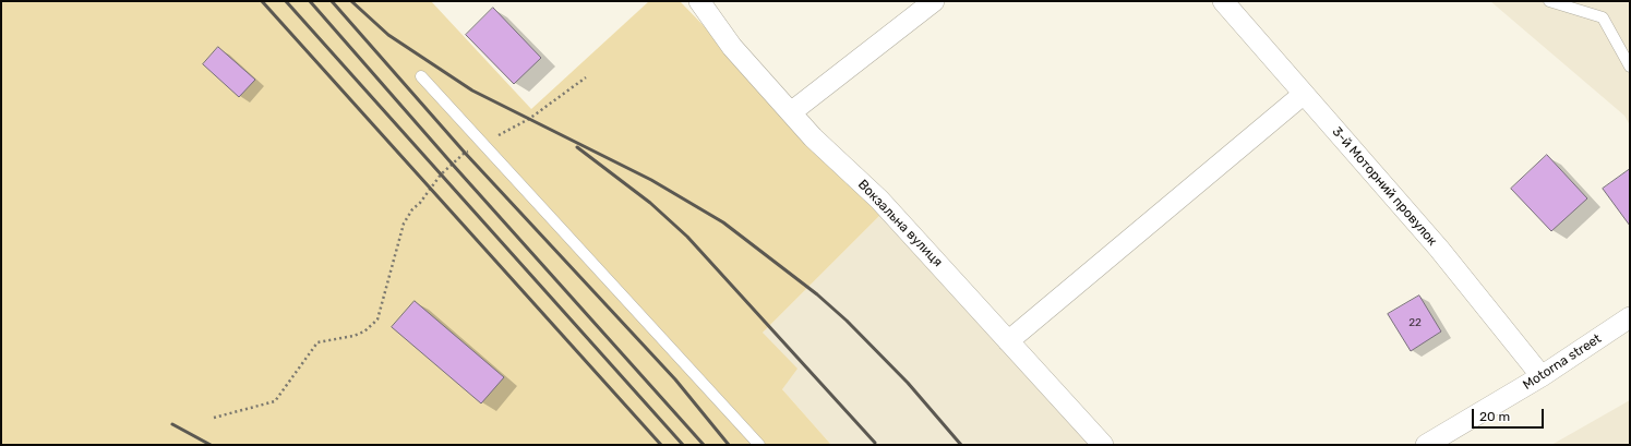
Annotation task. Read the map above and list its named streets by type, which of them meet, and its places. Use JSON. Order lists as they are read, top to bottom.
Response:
{
  "streets": {
    "street": ["3-й Моторний провулок", "Вокзальна вулиця", "Motorna street"]
  },
  "crossings": [
    ["3-й Моторний провулок", "Motorna street"]
  ],
  "house_numbers": ["22"],
  "scale_bar": "20 m"
}
